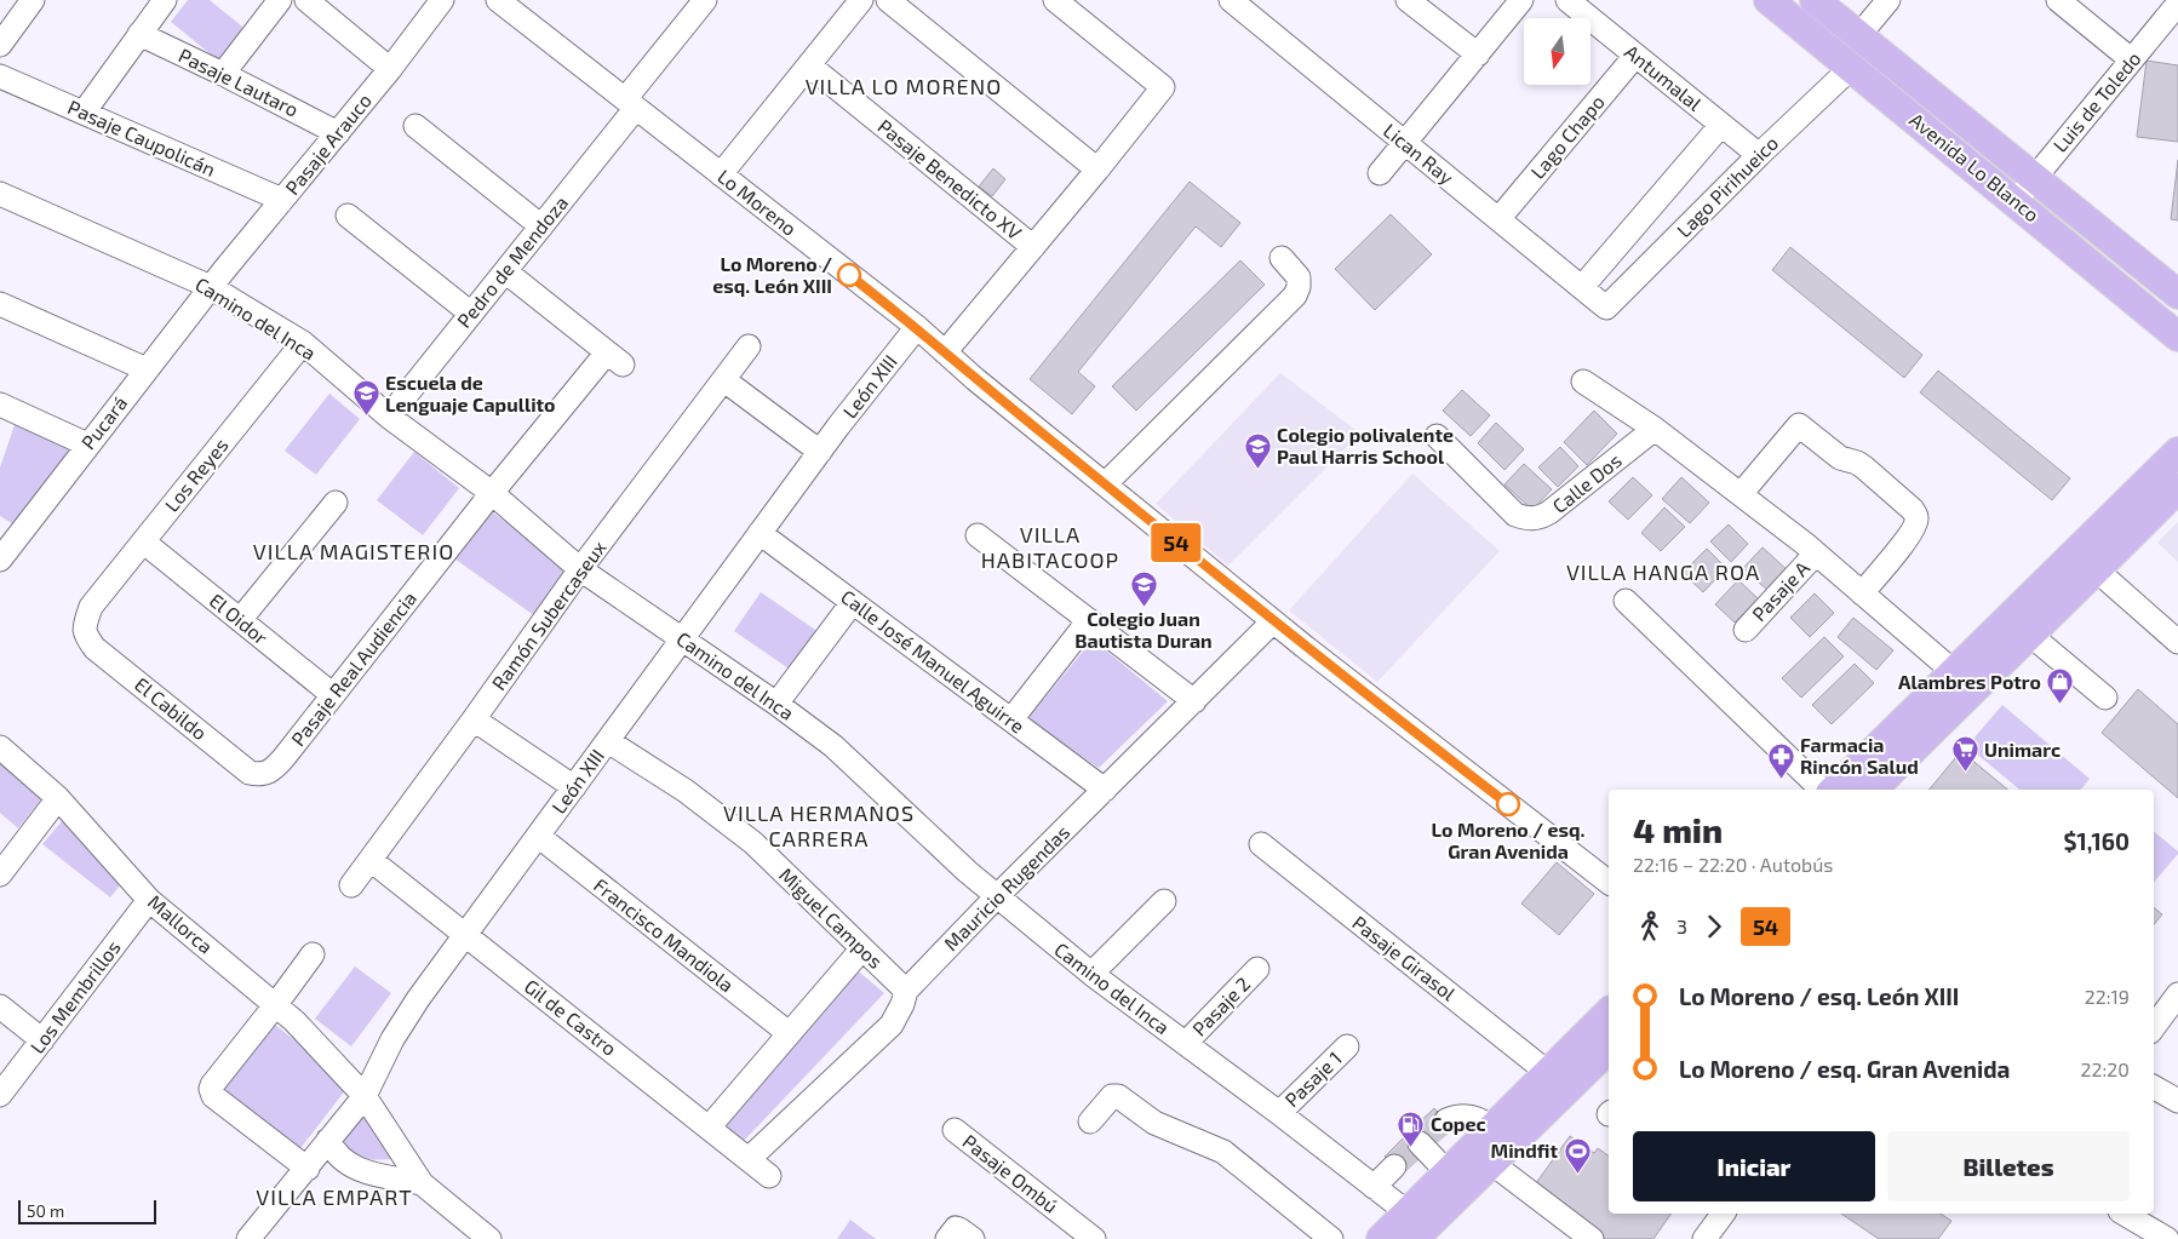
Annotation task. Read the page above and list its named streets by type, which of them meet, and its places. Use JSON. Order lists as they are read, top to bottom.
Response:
{
  "streets": {
    "main road": ["Avenida Lo Blanco"],
    "street": [
      "Antumalal",
      "Pasaje Lautaro",
      "Luis de Toledo",
      "Lago Chapo",
      "Pasaje Caupolicán",
      "Pasaje Arauco",
      "Lican Ray",
      "Pasaje Benedicto XV",
      "Lago Pirihueico",
      "Lo Moreno",
      "Pedro de Mendoza",
      "Camino del Inca",
      "León XIII",
      "Pucará",
      "Los Reyes",
      "Calle Dos",
      "Pasaje A",
      "Ramón Subercaseux",
      "El Oidor",
      "Calle José Manuel Aguirre",
      "Pasaje Real Audiencia",
      "El Cabildo",
      "Mauricio Rugendas",
      "Miguel Campos",
      "Mallorca",
      "Francisco Mandiola",
      "Pasaje Girasol",
      "Los Membrillos",
      "Pasaje 2",
      "Gil de Castro",
      "Pasaje 1",
      "Pasaje Ombú"
    ]
  },
  "crossings": [
    ["Antumalal", "Lago Chapo"],
    ["Antumalal", "Lago Pirihueico"],
    ["Pasaje Lautaro", "Pasaje Arauco"],
    ["Luis de Toledo", "Avenida Lo Blanco"],
    ["Lago Chapo", "Lican Ray"],
    ["Pasaje Caupolicán", "Pasaje Arauco"],
    ["Pasaje Arauco", "Camino del Inca"],
    ["Pasaje Arauco", "Pucará"],
    ["Lican Ray", "Lago Pirihueico"],
    ["Avenida Lo Blanco", "Lago Pirihueico"],
    ["Lo Moreno", "Pedro de Mendoza"],
    ["Lo Moreno", "León XIII"],
    ["Lo Moreno", "Mauricio Rugendas"],
    ["Pedro de Mendoza", "Camino del Inca"],
    ["Pedro de Mendoza", "Pasaje Real Audiencia"],
    ["Camino del Inca", "León XIII"],
    ["Camino del Inca", "Pucará"],
    ["Camino del Inca", "Los Reyes"],
    ["Camino del Inca", "Ramón Subercaseux"],
    ["Camino del Inca", "Pasaje Real Audiencia"],
    ["Camino del Inca", "Mauricio Rugendas"],
    ["Camino del Inca", "Pasaje 2"],
    ["Camino del Inca", "Pasaje 1"],
    ["León XIII", "Calle José Manuel Aguirre"],
    ["León XIII", "Miguel Campos"],
    ["León XIII", "Mallorca"],
    ["León XIII", "Francisco Mandiola"],
    ["León XIII", "Gil de Castro"],
    ["Los Reyes", "El Oidor"],
    ["Los Reyes", "El Cabildo"],
    ["Ramón Subercaseux", "Gil de Castro"],
    ["El Oidor", "Pasaje Real Audiencia"],
    ["Calle José Manuel Aguirre", "Mauricio Rugendas"],
    ["Pasaje Real Audiencia", "El Cabildo"],
    ["Mauricio Rugendas", "Miguel Campos"],
    ["Mauricio Rugendas", "Gil de Castro"],
    ["Mallorca", "Los Membrillos"]
  ],
  "districts": [
    "VILLA LO MORENO",
    "VILLA HABITACOOP",
    "VILLA MAGISTERIO",
    "VILLA HANGA ROA",
    "VILLA HERMANOS CARRERA",
    "VILLA EMPART"
  ],
  "places": {
    "other": ["Lo Moreno / esq. León XIII", "Lo Moreno / esq. Gran Avenida"],
    "school or university": ["Escuela de Lenguaje Capullito", "Colegio polivalente Paul Harris School", "Colegio Juan Bautista Duran"],
    "shop": ["Alambres Potro"],
    "supermarket": ["Unimarc"],
    "pharmacy": ["Farmacia Rincón Salud"],
    "fuel station": ["Copec"],
    "sports": ["Mindfit"]
  },
  "lines": ["bus line 54"],
  "scale_bar": "50 m",
  "north": "bottom",
  "page": {
    "on_map": "54",
    "heading": ["4 min", "22:16 – 22:20 · Autobús", "$1,160"],
    "legs": ["3", "54"],
    "list": [
      {
        "name": "Lo Moreno / esq. León XIII",
        "value": "22:19"
      },
      {
        "name": "Lo Moreno / esq. Gran Avenida",
        "value": "22:20"
      }
    ],
    "buttons": ["Iniciar", "Billetes"],
    "scale": "50 m"
  }
}
